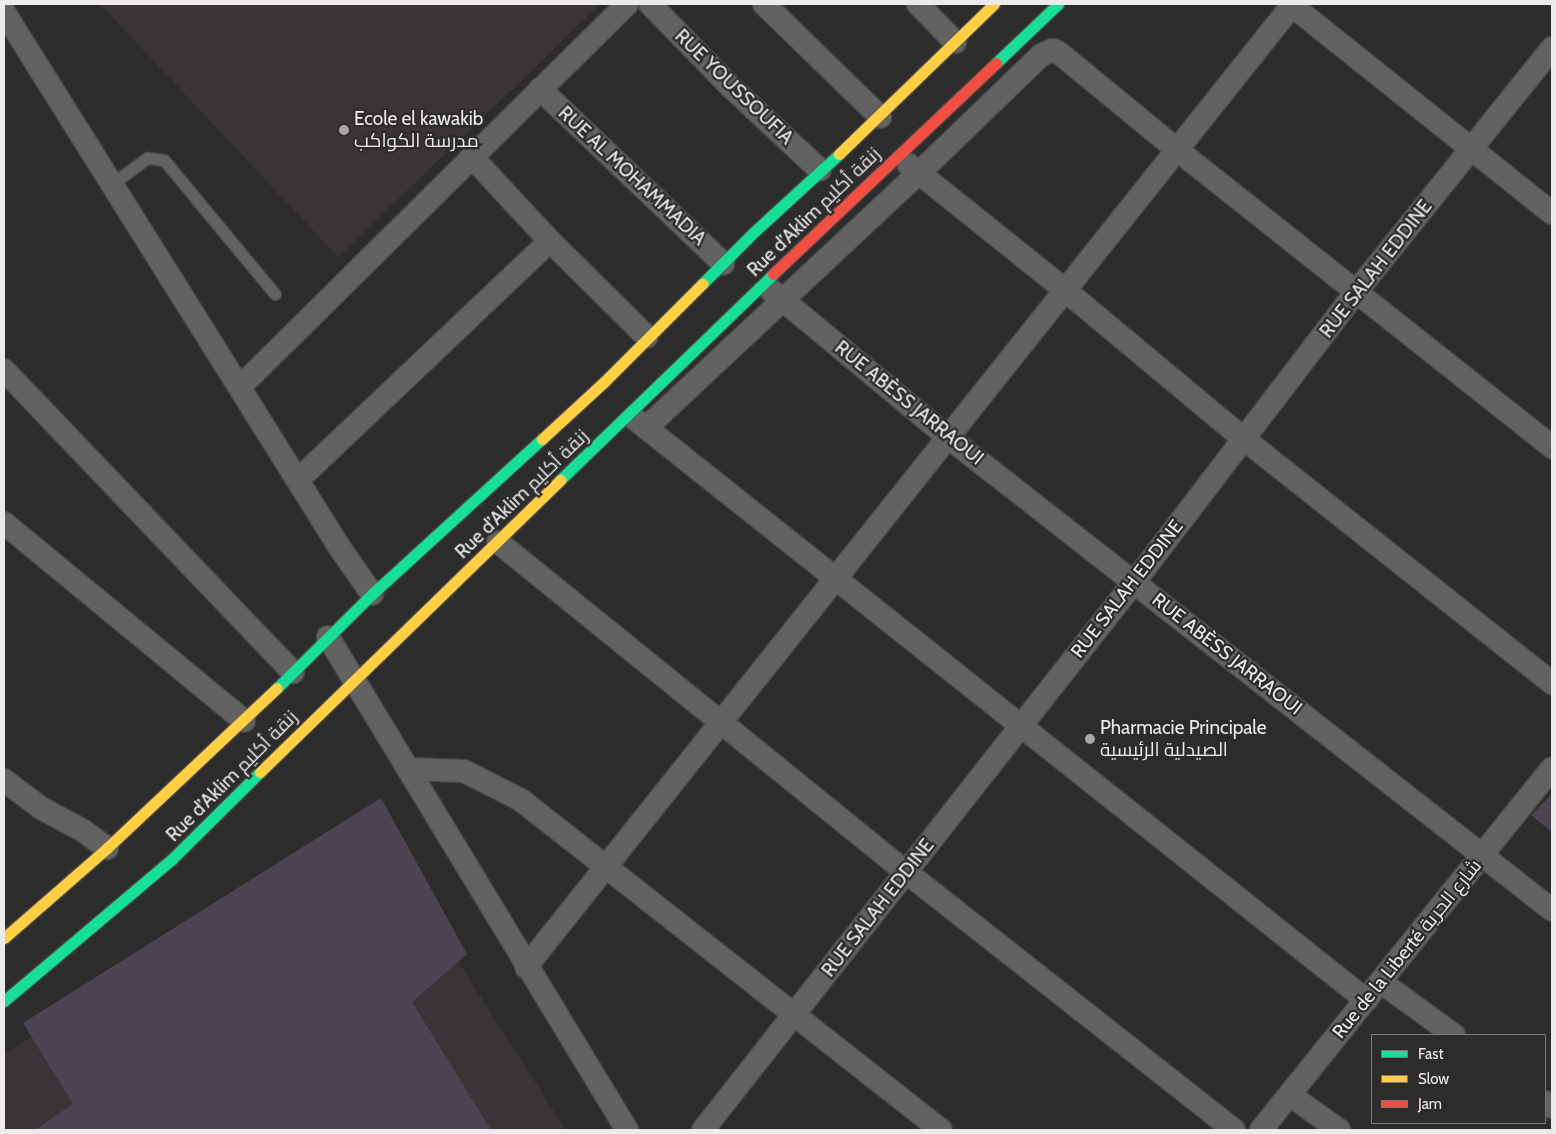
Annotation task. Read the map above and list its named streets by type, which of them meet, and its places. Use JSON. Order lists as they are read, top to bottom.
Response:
{
  "streets": {
    "street": [
      "RUE YOUSSOUFIA",
      "RUE AL MOHAMMADIA",
      "Rue d’Aklim زنقة أكليم",
      "RUE SALAH EDDINE",
      "RUE ABÈSS JARRAOUI",
      "Rue de la Liberté شارع الحرية"
    ]
  },
  "crossings": [
    ["RUE YOUSSOUFIA", "Rue d’Aklim زنقة أكليم"],
    ["RUE AL MOHAMMADIA", "Rue d’Aklim زنقة أكليم"],
    ["Rue d’Aklim زنقة أكليم", "RUE ABÈSS JARRAOUI"],
    ["RUE SALAH EDDINE", "RUE ABÈSS JARRAOUI"],
    ["RUE ABÈSS JARRAOUI", "Rue de la Liberté شارع الحرية"]
  ],
  "places": ["Ecole el kawakib مدرسة الكواكب", "Pharmacie Principale الصيدلية الرئيسية"],
  "legend": ["Fast", "Slow", "Jam"]
}
